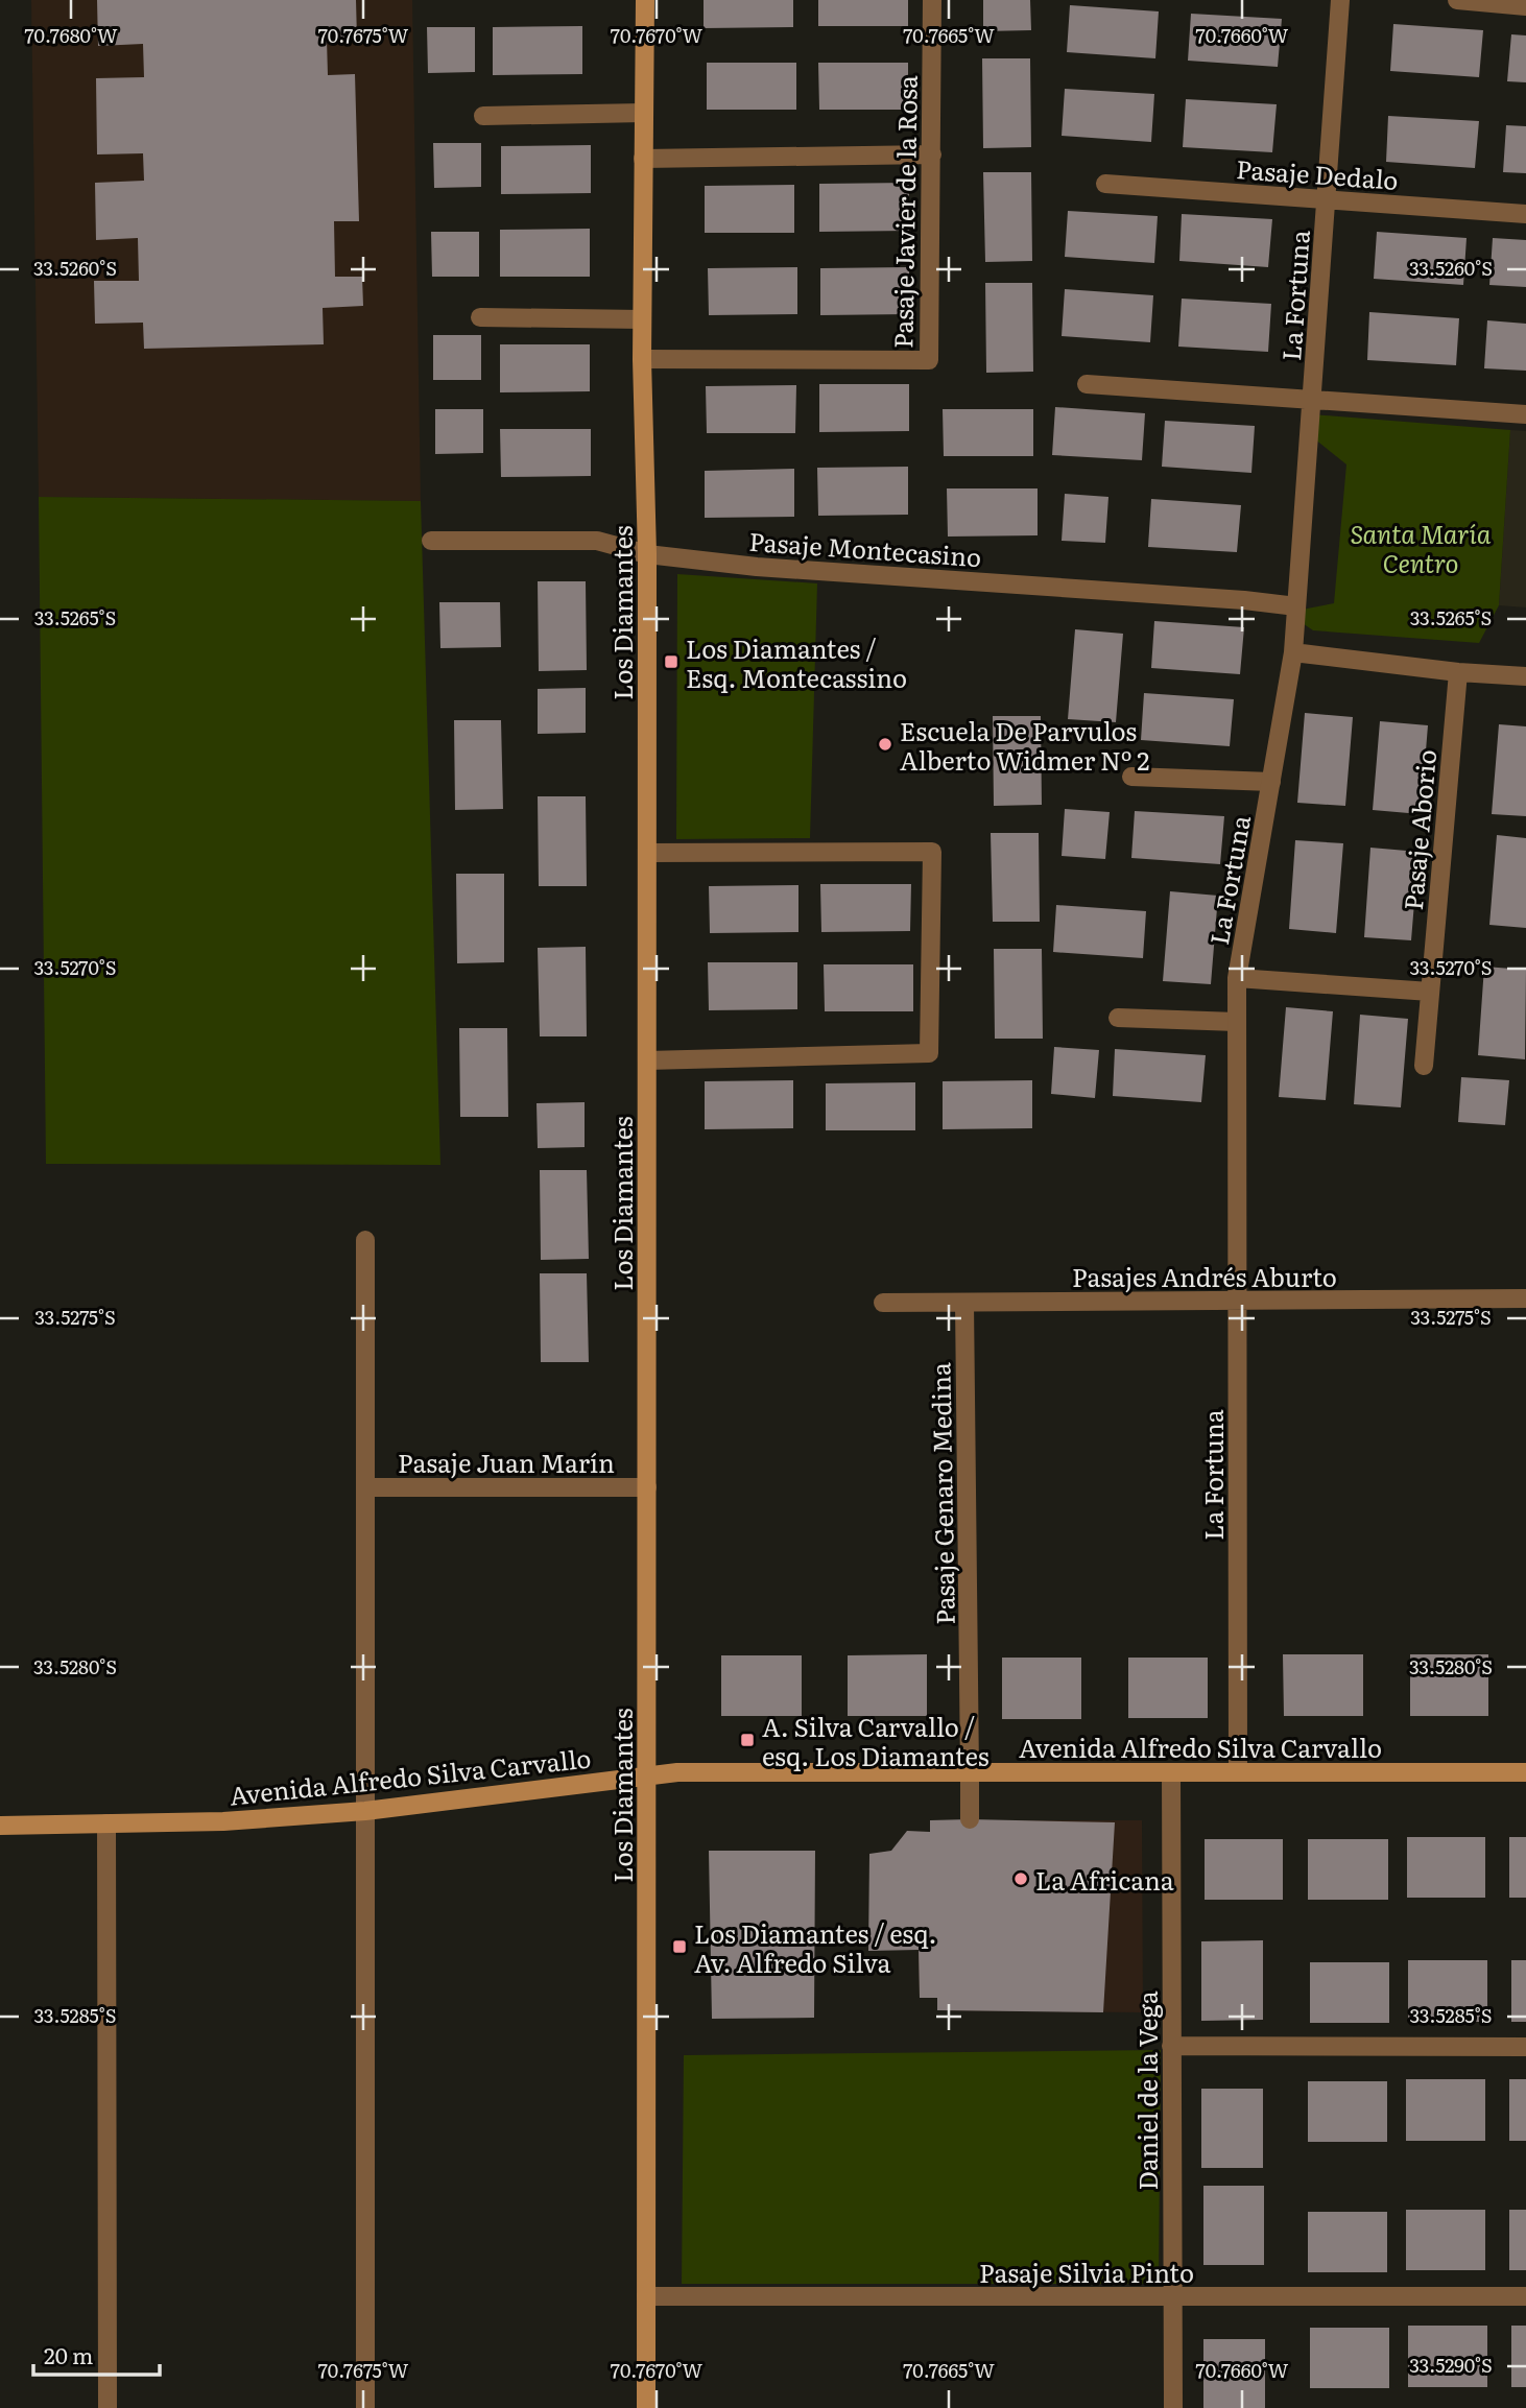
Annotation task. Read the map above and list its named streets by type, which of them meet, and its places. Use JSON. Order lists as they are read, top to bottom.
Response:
{
  "streets": {
    "street": [
      "Pasaje Dedalo",
      "Pasaje Javier de la Rosa",
      "La Fortuna",
      "Pasaje Montecasino",
      "Los Diamantes",
      "Pasaje Aborio",
      "Pasajes Andrés Aburto",
      "Pasaje Juan Marín",
      "Pasaje Genaro Medina",
      "Avenida Alfredo Silva Carvallo",
      "Daniel de la Vega",
      "Pasaje Silvia Pinto"
    ]
  },
  "crossings": [
    ["Pasaje Dedalo", "La Fortuna"],
    ["Pasaje Javier de la Rosa", "Los Diamantes"],
    ["La Fortuna", "Pasaje Montecasino"],
    ["La Fortuna", "Pasajes Andrés Aburto"],
    ["La Fortuna", "Avenida Alfredo Silva Carvallo"],
    ["Pasaje Montecasino", "Los Diamantes"],
    ["Los Diamantes", "Pasaje Juan Marín"],
    ["Los Diamantes", "Avenida Alfredo Silva Carvallo"],
    ["Los Diamantes", "Pasaje Silvia Pinto"],
    ["Pasajes Andrés Aburto", "Pasaje Genaro Medina"],
    ["Pasaje Genaro Medina", "Avenida Alfredo Silva Carvallo"],
    ["Avenida Alfredo Silva Carvallo", "Daniel de la Vega"],
    ["Daniel de la Vega", "Pasaje Silvia Pinto"]
  ],
  "parks": ["Santa María Centro"],
  "places": {
    "transit": ["Los Diamantes / Esq. Montecassino", "A. Silva Carvallo / esq. Los Diamantes", "Los Diamantes / esq. Av. Alfredo Silva"],
    "other": ["Escuela De Parvulos Alberto Widmer Nº 2", "La Africana"]
  },
  "scale_bar": "20 m",
  "coordinates": [
    "70.7680°W",
    "70.7675°W",
    "70.7670°W",
    "70.7665°W",
    "70.7660°W",
    "33.5260°S",
    "33.5265°S",
    "33.5270°S",
    "33.5275°S",
    "33.5280°S",
    "33.5285°S",
    "33.5290°S"
  ]
}
